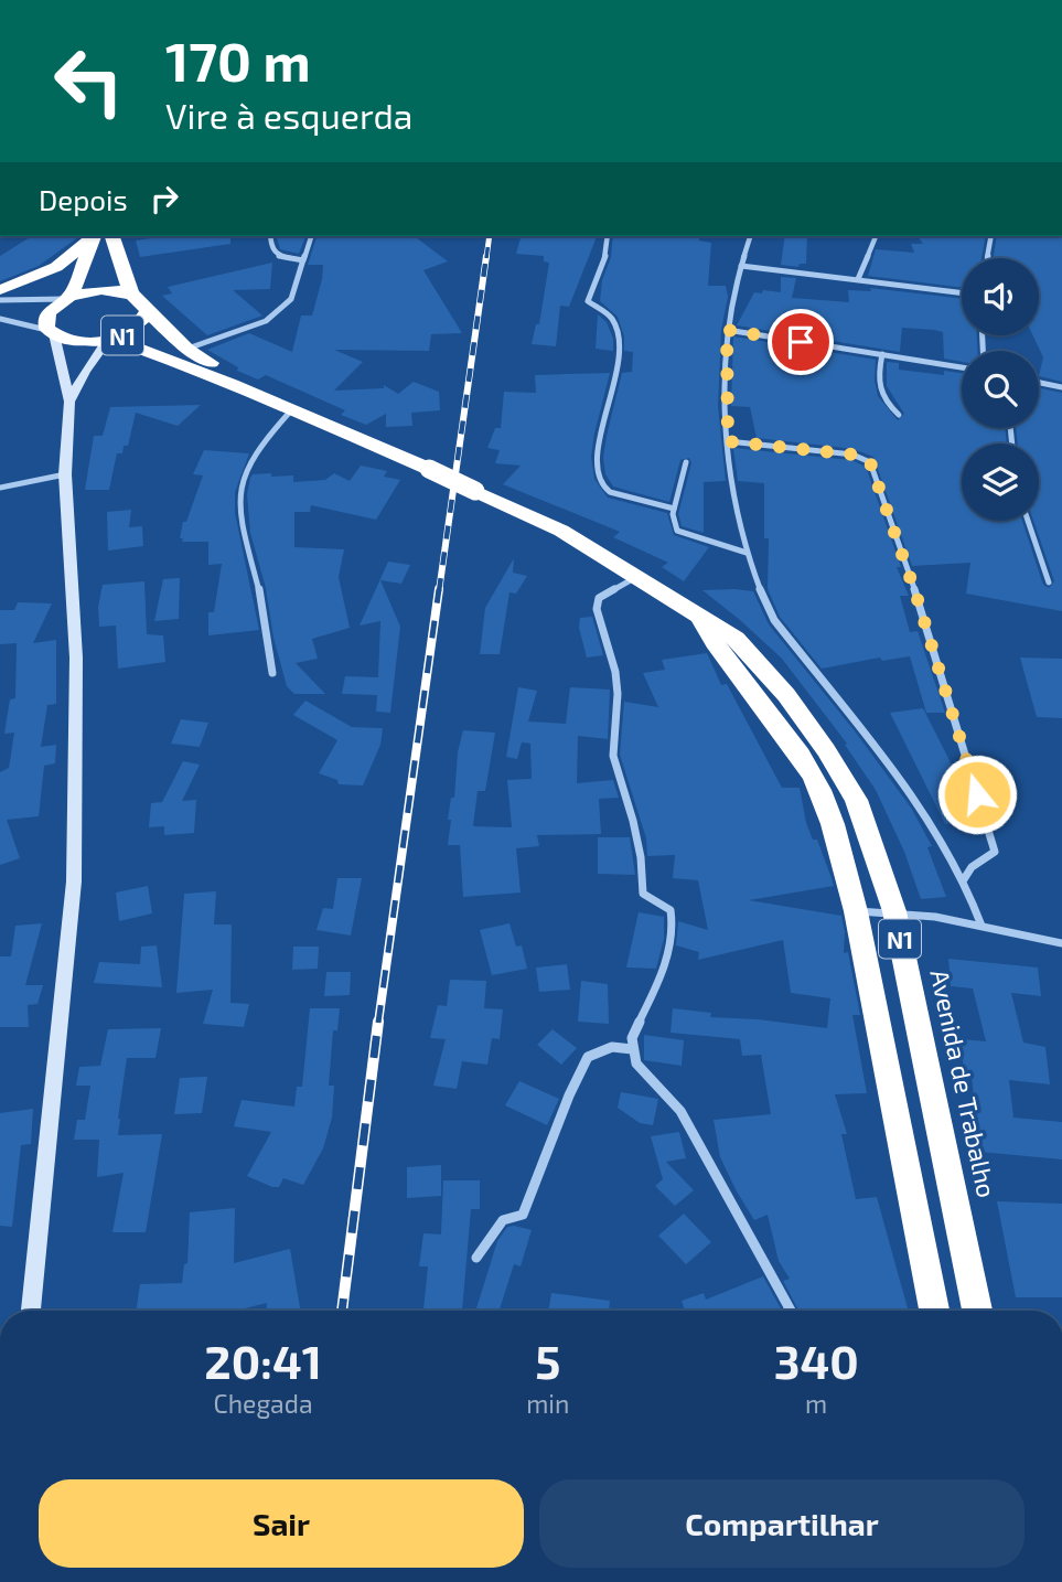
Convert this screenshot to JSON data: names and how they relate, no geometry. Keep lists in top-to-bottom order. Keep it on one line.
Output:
{"streets":{"highway":["N1","Avenida de Trabalho"]},"crossings":[["N1","Avenida de Trabalho"]],"page":{"turn":["170 m","Vire à esquerda"],"then":"Depois","eta":["20:41","Chegada","5","min","340","m"],"buttons":["Sair","Compartilhar"]}}
